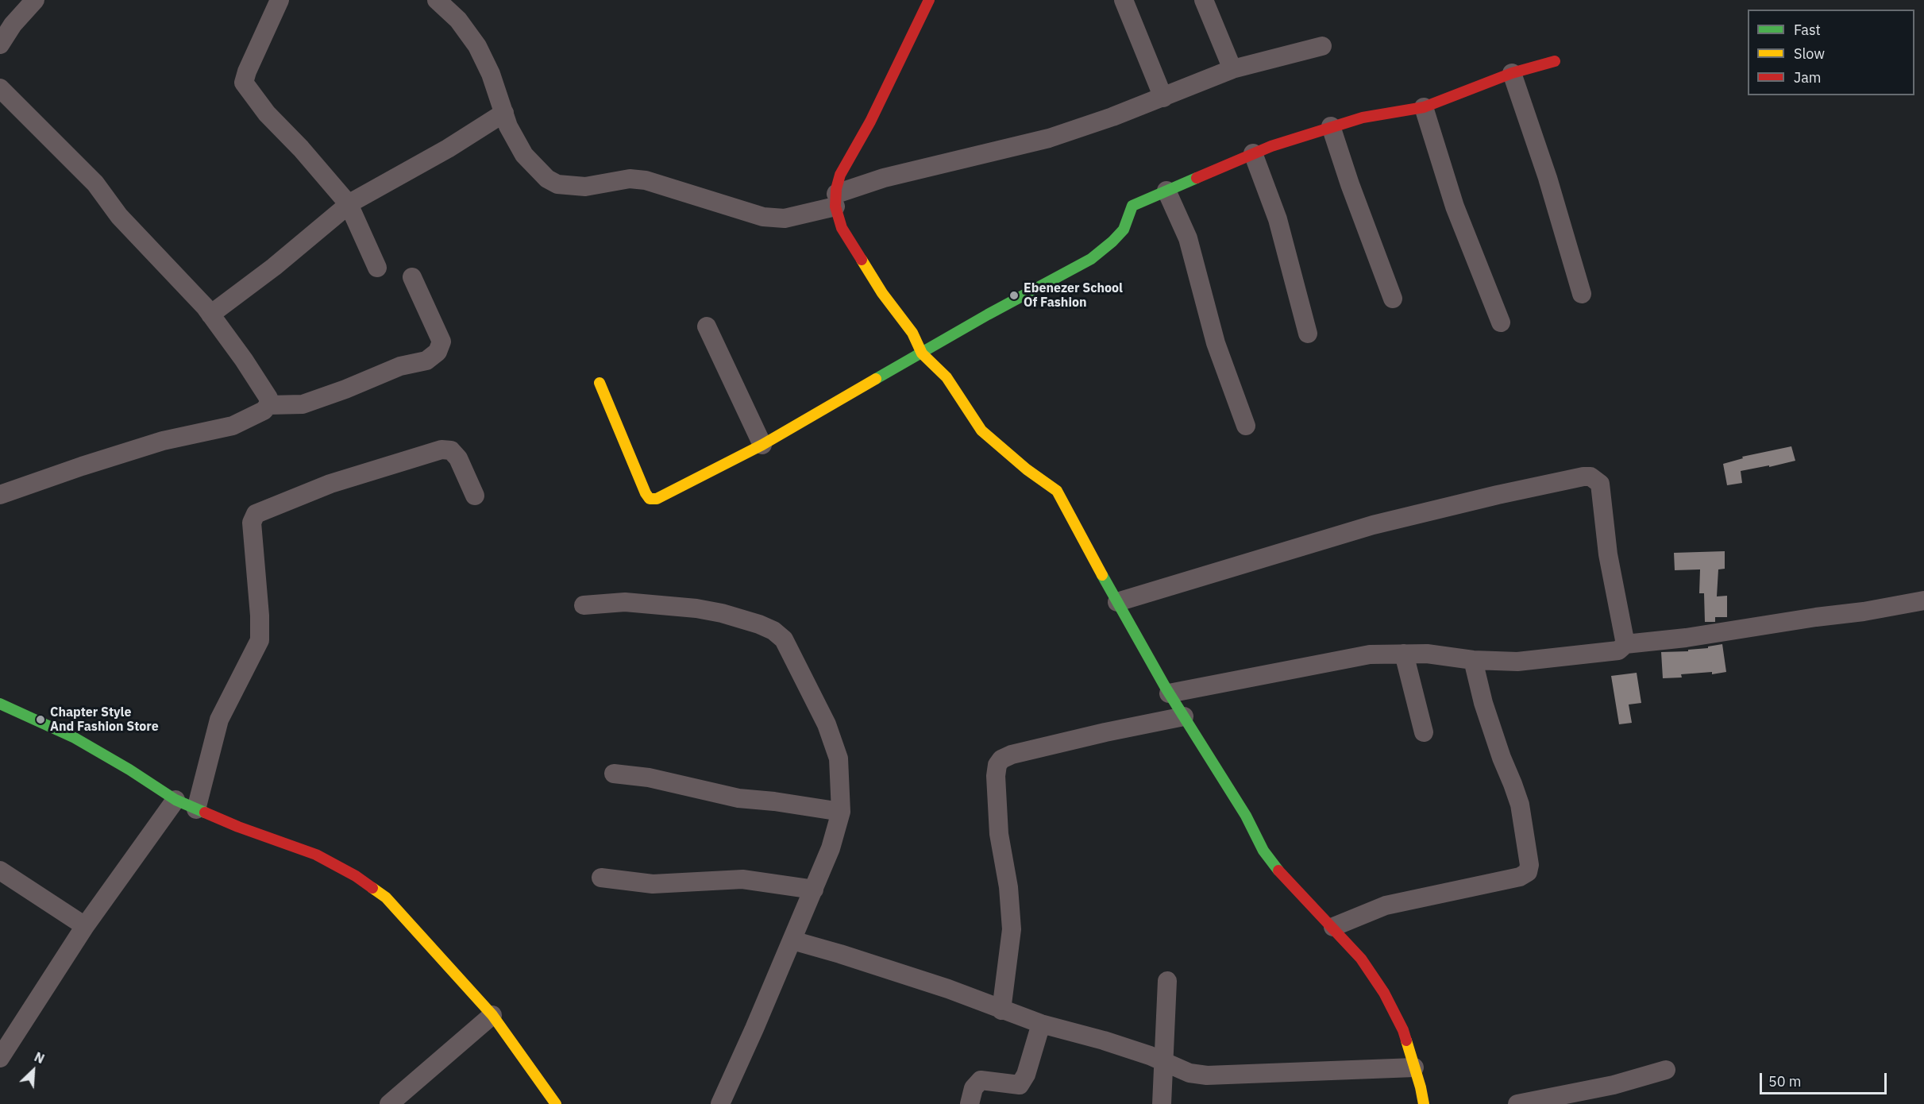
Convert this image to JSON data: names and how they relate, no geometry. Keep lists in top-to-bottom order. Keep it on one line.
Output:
{"places":["Ebenezer School Of Fashion","Chapter Style And Fashion Store"],"legend":["Fast","Slow","Jam"],"scale_bar":"50 m","north":"top right"}
